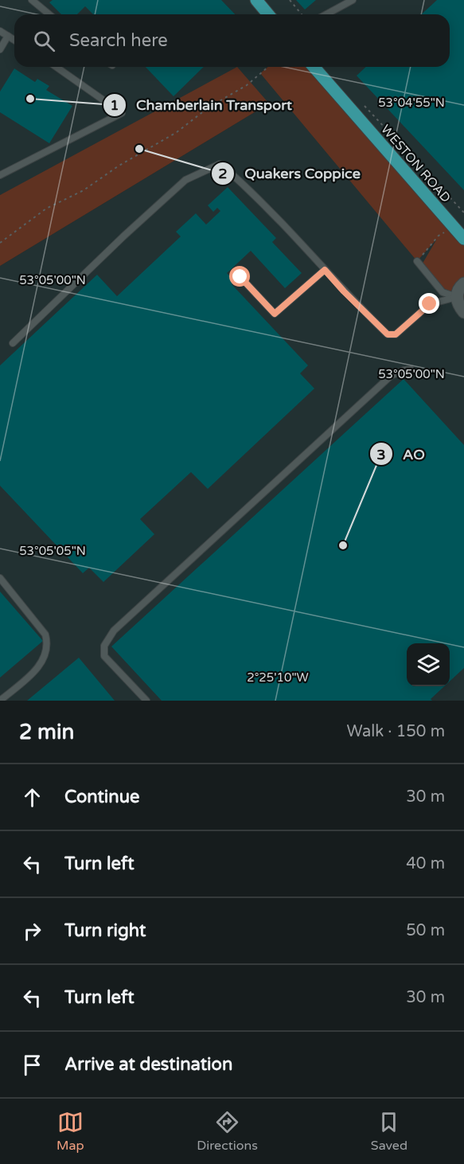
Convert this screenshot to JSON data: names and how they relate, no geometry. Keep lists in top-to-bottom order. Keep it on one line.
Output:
{"streets":{"main road":["WESTON ROAD"]},"places":["Chamberlain Transport","Quakers Coppice","AO"],"page":{"search":"Search here","heading":["2 min","Walk · 150 m"],"list":[["Continue","30 m"],["Turn left","40 m"],["Turn right","50 m"],["Turn left","30 m"],"Arrive at destination"],"nav":["Map","Directions","Saved"]},"coordinates":["53°04'55\"N","53°05'00\"N","53°05'05\"N","2°25'10\"W"]}
